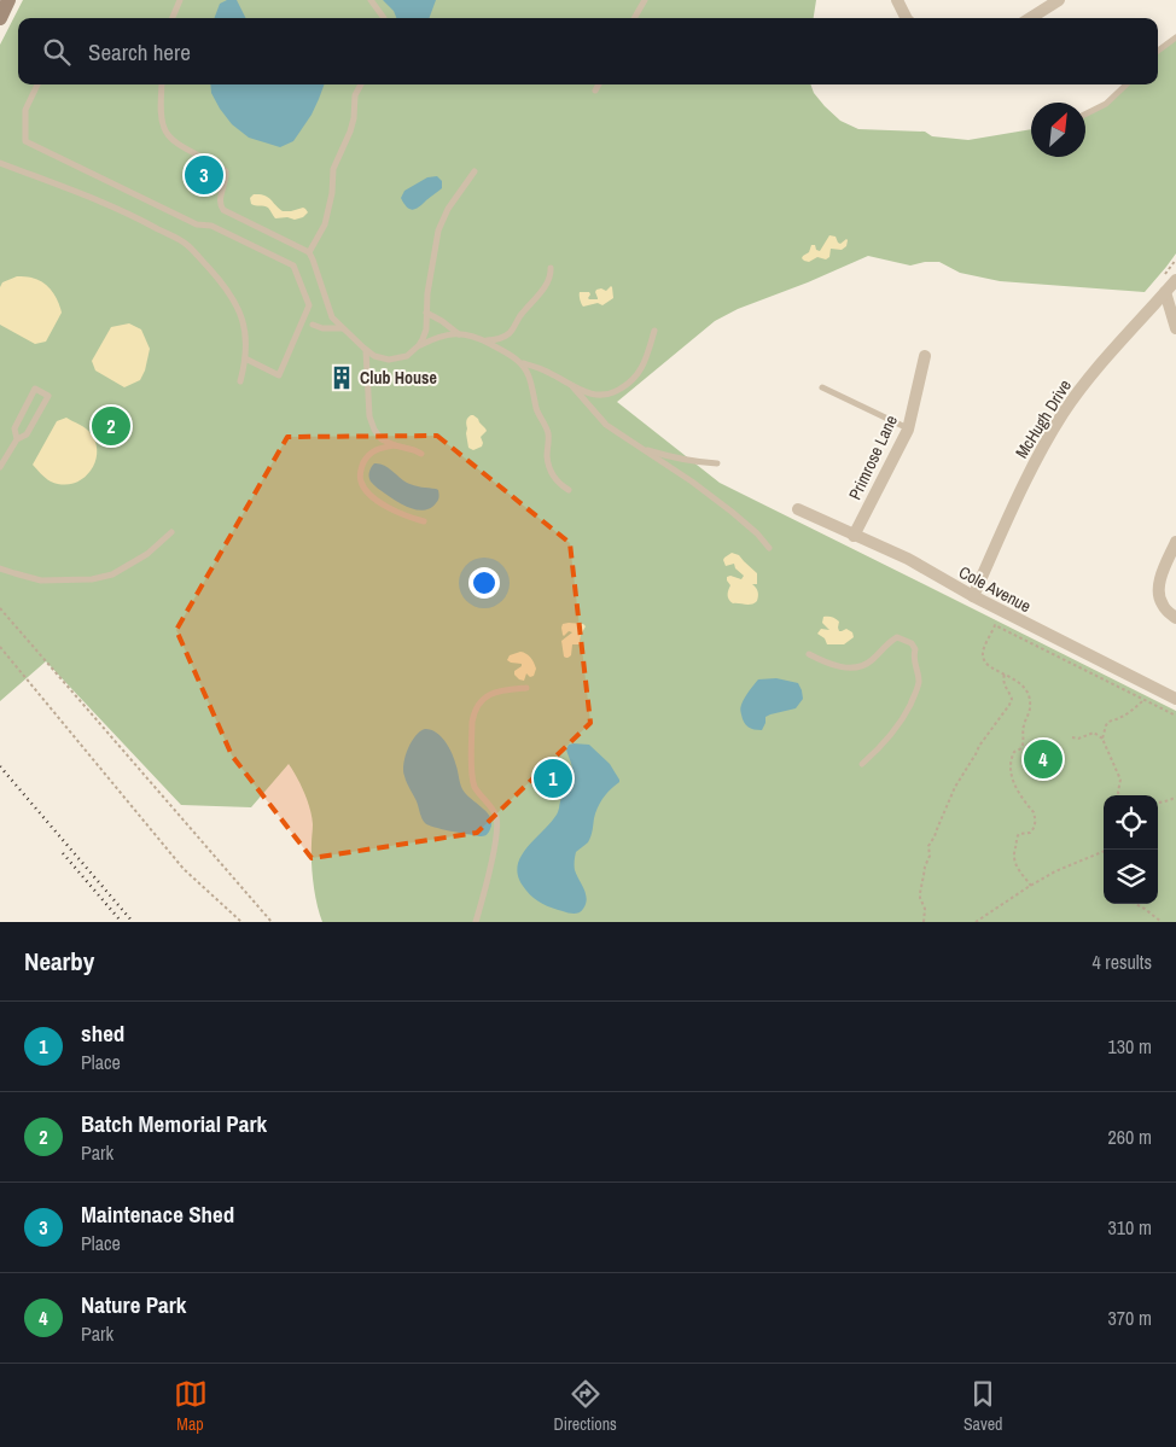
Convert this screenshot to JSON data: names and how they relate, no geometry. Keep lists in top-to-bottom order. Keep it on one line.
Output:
{"streets":{"street":["McHugh Drive","Primrose Lane","Cole Avenue"]},"crossings":[["McHugh Drive","Cole Avenue"],["Primrose Lane","Cole Avenue"]],"places":{"building":["Club House"]},"north":"top right","page":{"search":"Search here","pins":["3","2","4","1"],"heading":["Nearby","4 results"],"list":[{"mark":"1","name":"shed","note":"Place","value":"130 m"},{"mark":"2","name":"Batch Memorial Park","note":"Park","value":"260 m"},{"mark":"3","name":"Maintenace Shed","note":"Place","value":"310 m"},{"mark":"4","name":"Nature Park","note":"Park","value":"370 m"}],"nav":["Map","Directions","Saved"]}}
